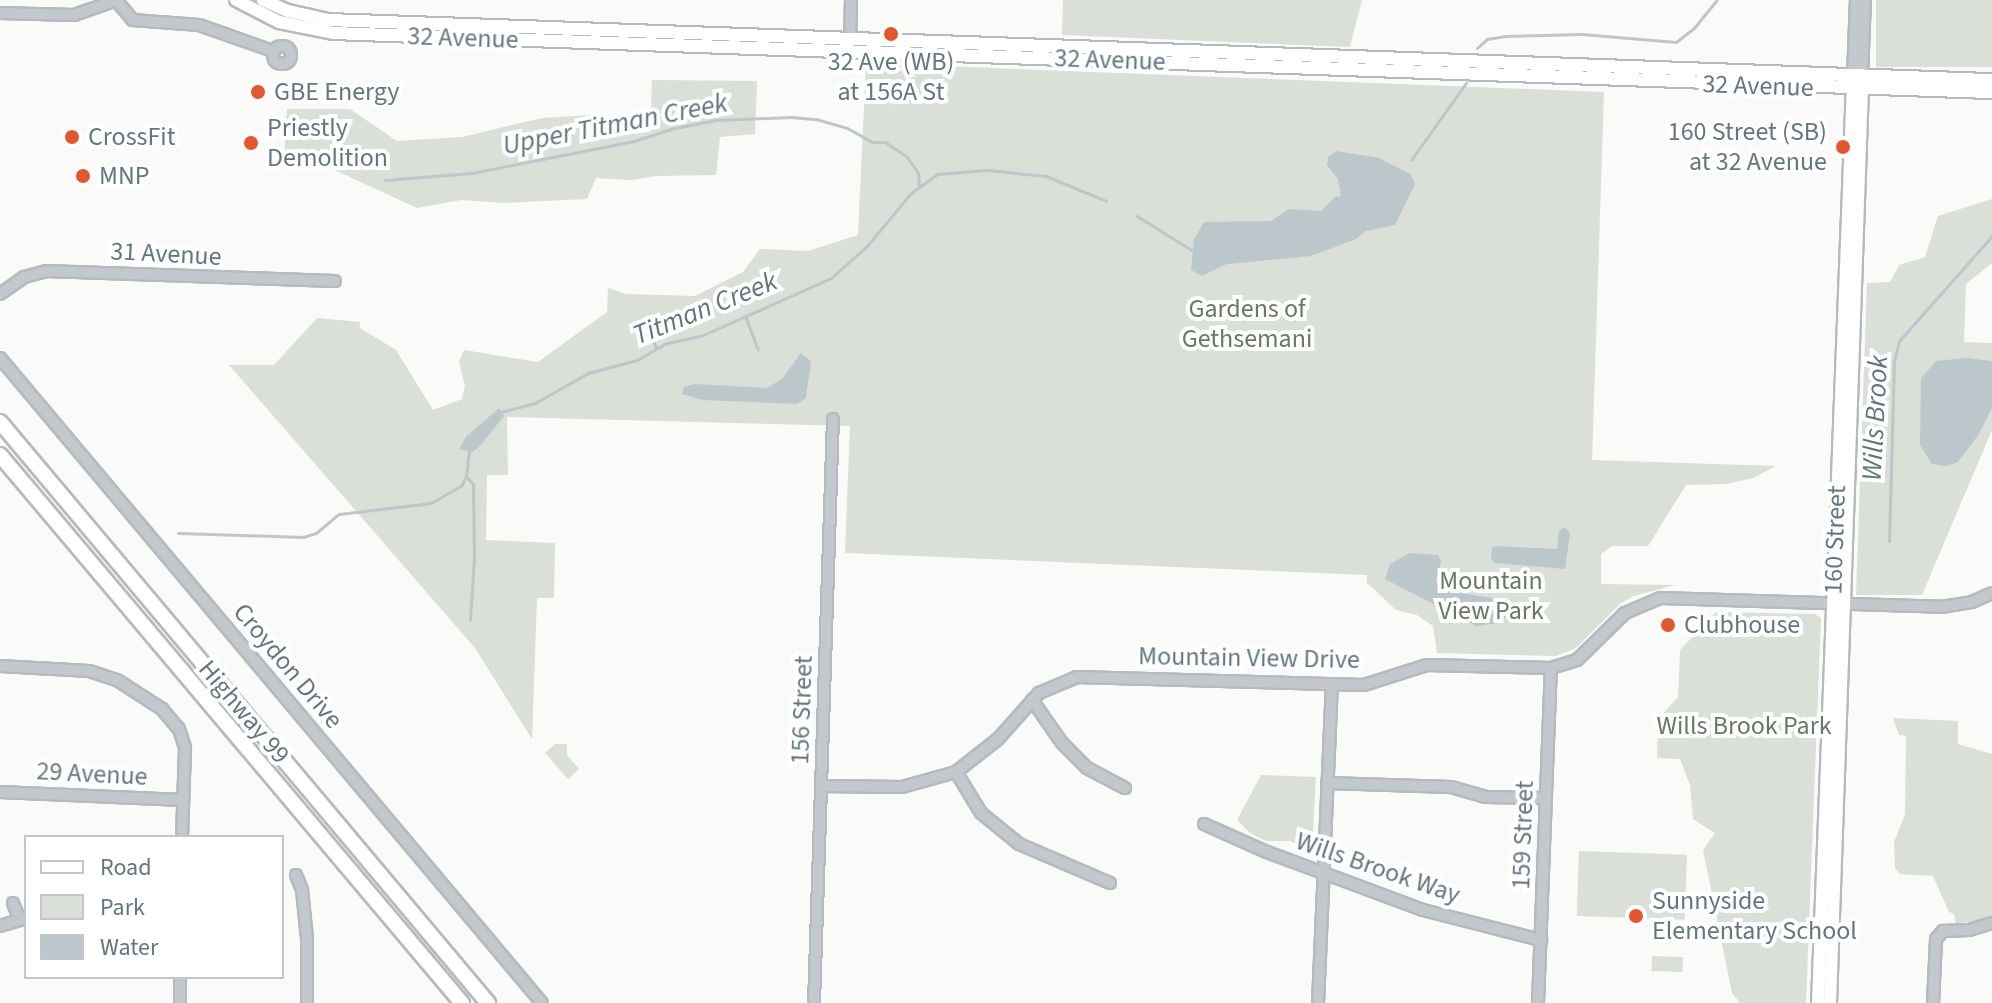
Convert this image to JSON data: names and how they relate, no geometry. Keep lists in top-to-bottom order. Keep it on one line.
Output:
{"streets":{"highway":["Highway 99"],"main road":["32 Avenue","160 Street"],"street":["31 Avenue","Mountain View Drive","Croydon Drive","156 Street","29 Avenue","159 Street","Wills Brook Way"]},"crossings":[["32 Avenue","160 Street"],["160 Street","Mountain View Drive"],["Mountain View Drive","156 Street"],["Mountain View Drive","159 Street"],["159 Street","Wills Brook Way"]],"water":["Upper Titman Creek","Titman Creek","Wills Brook"],"parks":["Gardens of Gethsemani","Mountain View Park","Wills Brook Park"],"places":["32 Ave (WB) at 156A St","GBE Energy","CrossFit","Priestly Demolition","160 Street (SB) at 32 Avenue","MNP","Clubhouse","Sunnyside Elementary School"],"legend":["Road","Park","Water"]}
